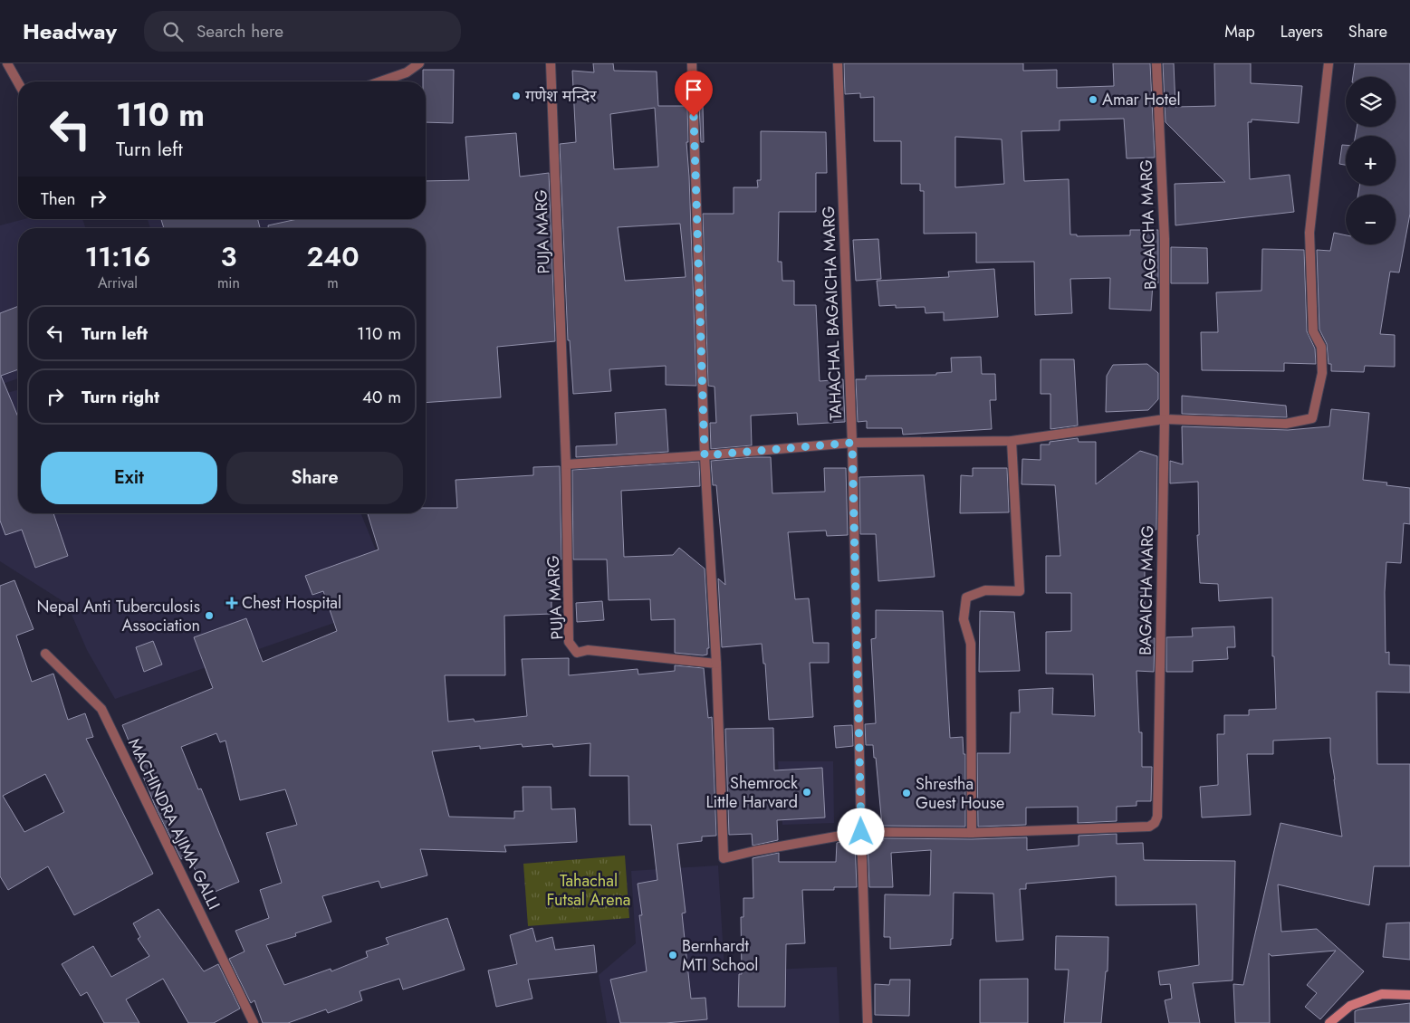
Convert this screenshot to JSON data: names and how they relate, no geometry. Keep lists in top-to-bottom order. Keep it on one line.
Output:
{"streets":{"street":["BAGAICHA MARG","PUJA MARG","TAHACHAL BAGAICHA MARG","MACHINDRA AJIMA GALLI"]},"crossings":[["BAGAICHA MARG","TAHACHAL BAGAICHA MARG"]],"parks":["Tahachal Futsal Arena"],"places":{"other":["गणेश मन्दिर","Amar Hotel","Nepal Anti Tuberculosis Association","Shemrock Little Harvard","Shrestha Guest House","Bernhardt MTI School"],"health":["Chest Hospital"]},"page":{"header":"Headway","search":"Search here","nav":["Map","Layers","Share"],"map_buttons":["+","−"],"turn":["110 m","Turn left"],"then":"Then","eta":["11:16","Arrival","3","min","240","m"],"list":[{"name":"Turn left","value":"110 m"},{"name":"Turn right","value":"40 m"}],"buttons":["Exit","Share"]}}
